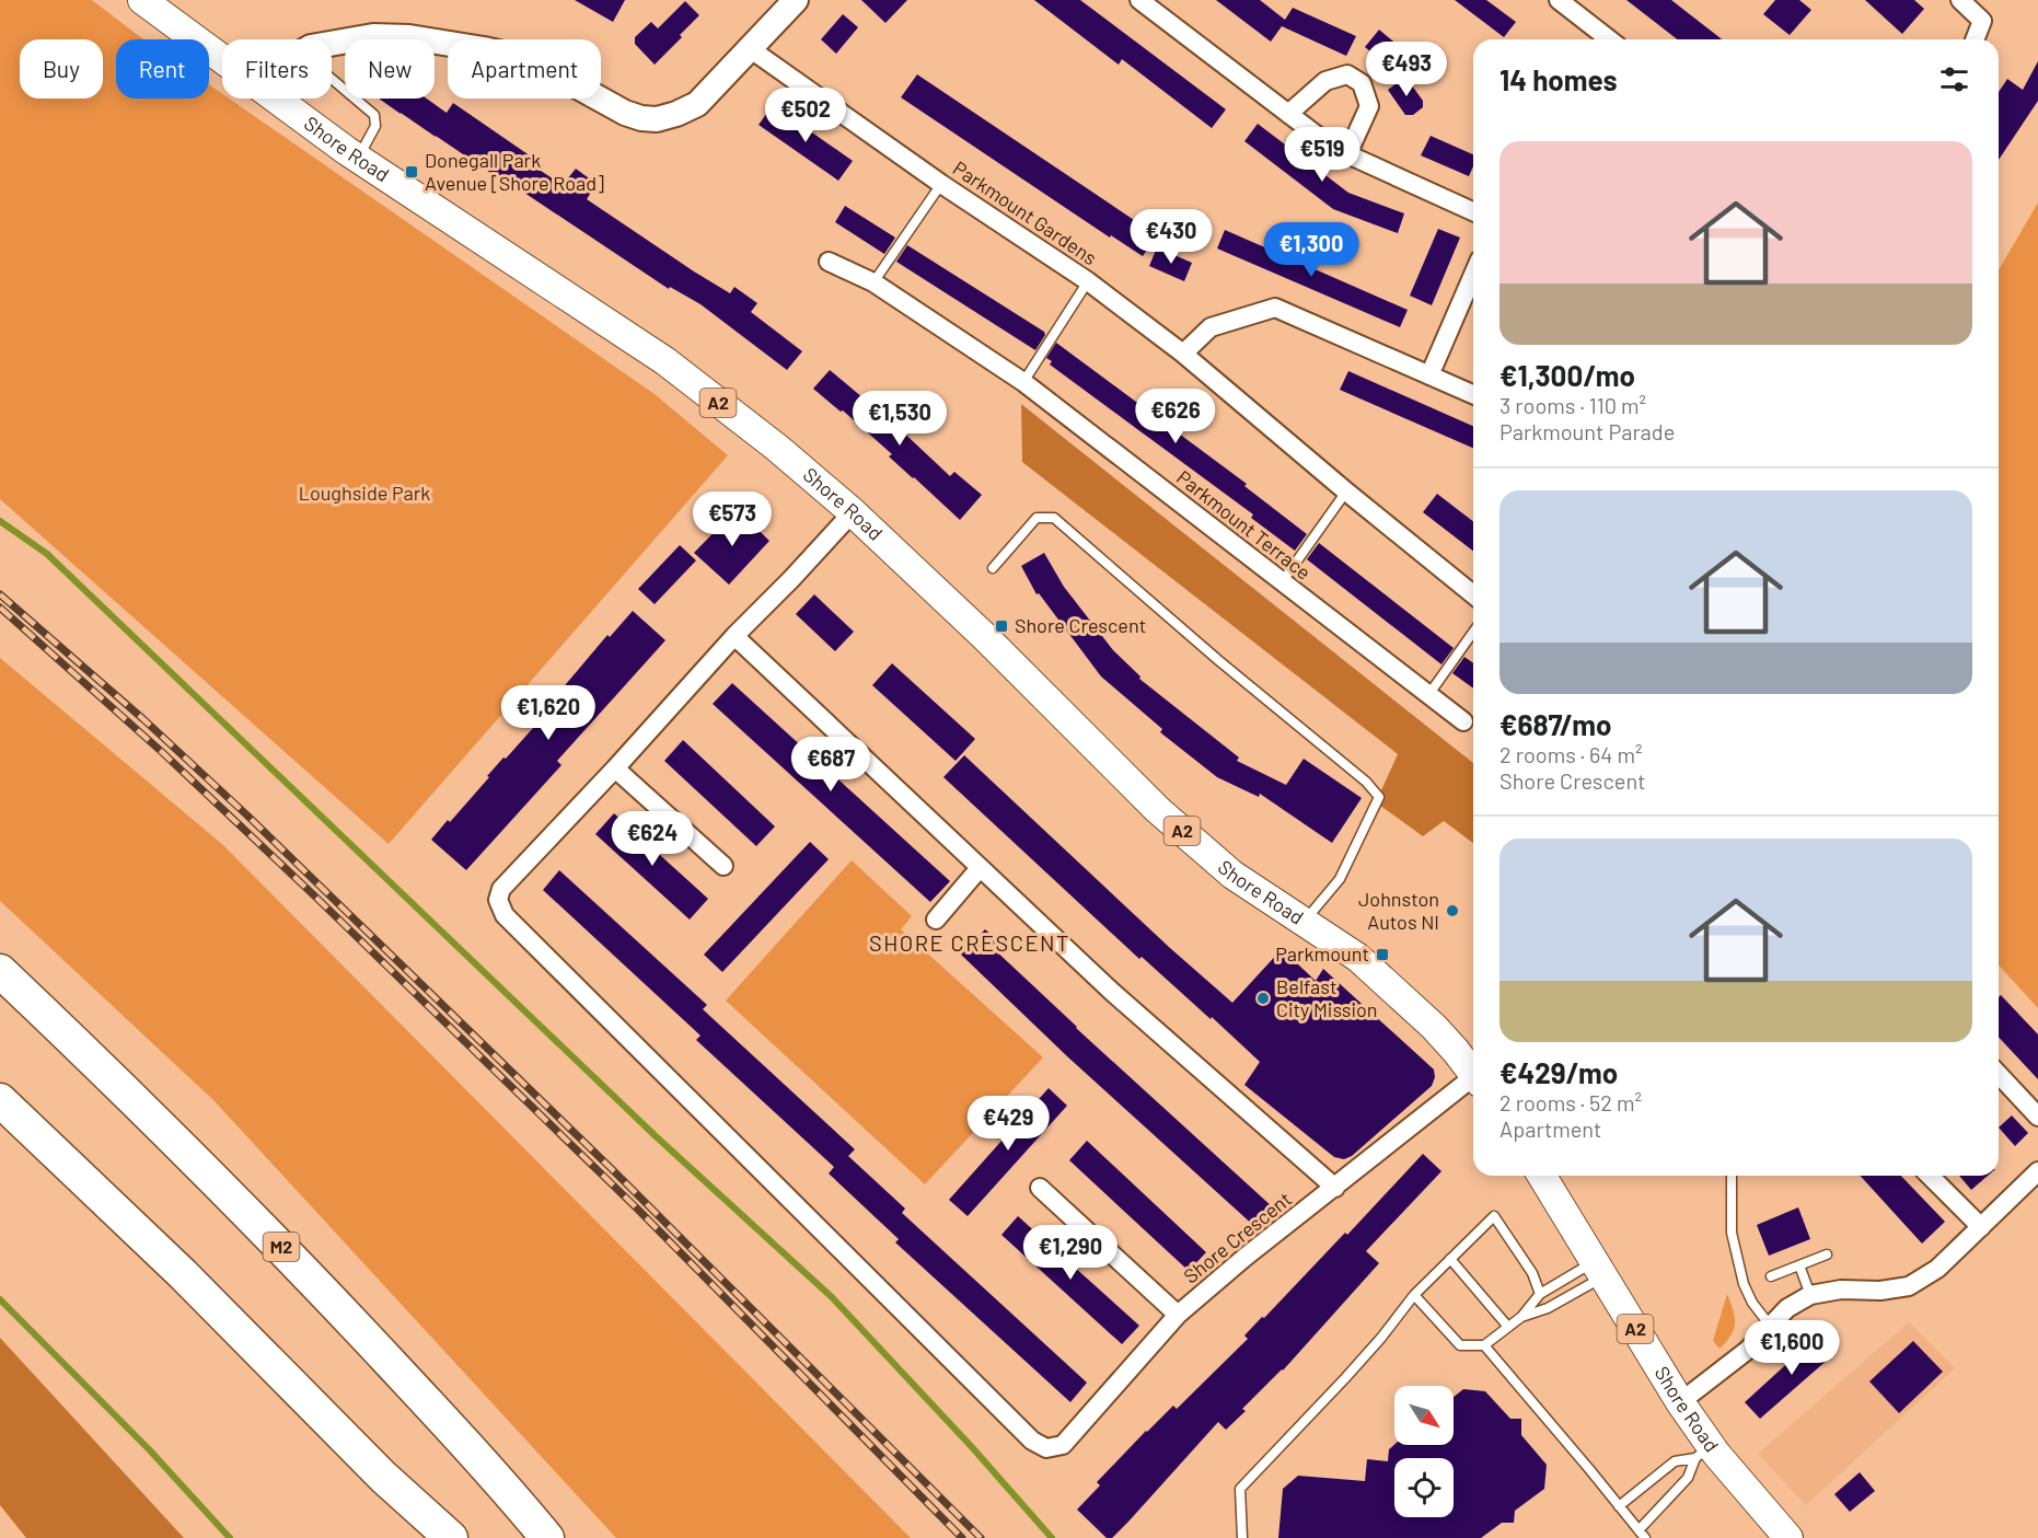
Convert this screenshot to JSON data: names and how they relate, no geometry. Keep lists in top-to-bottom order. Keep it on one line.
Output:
{"streets":{"highway":["M2"],"main road":["Shore Road","A2"],"street":["Parkmount Gardens","Parkmount Terrace","Shore Crescent"]},"districts":["SHORE CRESCENT"],"parks":["Loughside Park"],"places":{"transit":["Donegall Park Avenue [Shore Road]","Shore Crescent","Parkmount"],"other":["Johnston Autos NI","Belfast City Mission"]},"north":"bottom right","page":{"chip":["Buy","Rent","Filters","New","Apartment"],"heading":"14 homes","price":["€493","€502","€519","€430","€1,300","€626","€1,530","€573","€1,620","€687","€624","€429","€1,290","€1,600"],"list":[{"name":"€1,300/mo","note":"3 rooms · 110 m² · Parkmount Parade"},{"name":"€687/mo","note":"2 rooms · 64 m² · Shore Crescent"},{"name":"€429/mo","note":"2 rooms · 52 m² · Apartment"}]}}
